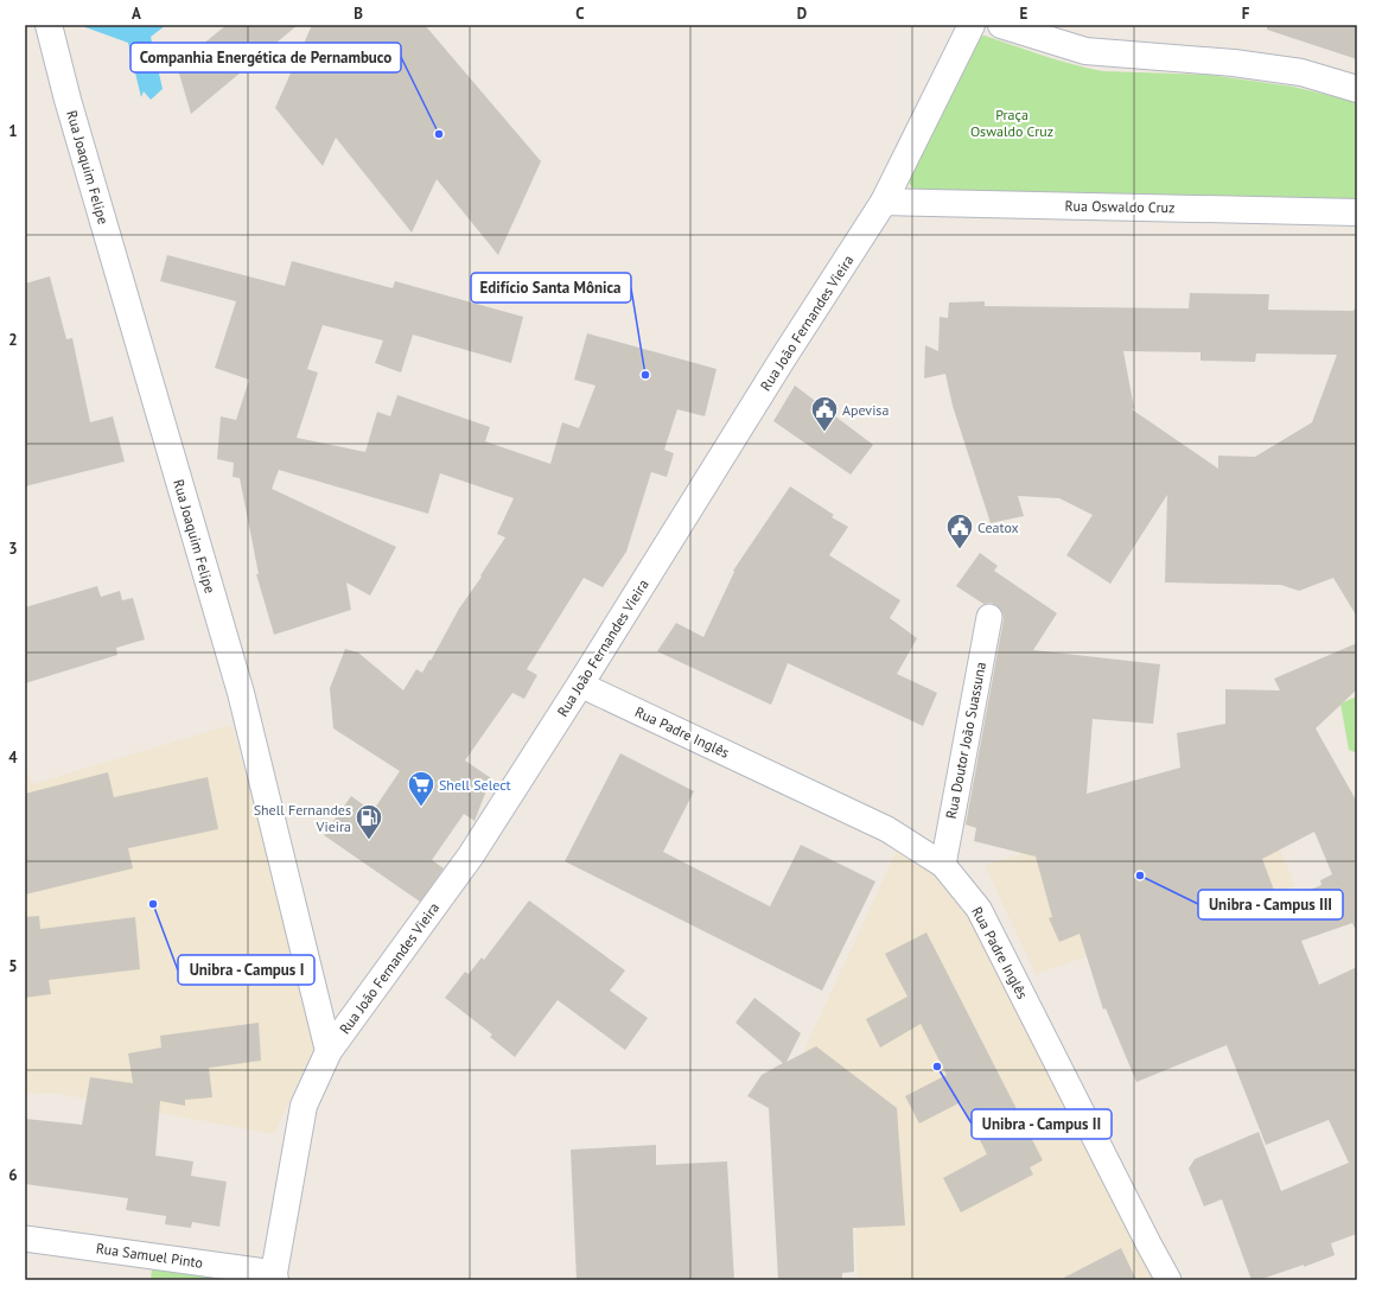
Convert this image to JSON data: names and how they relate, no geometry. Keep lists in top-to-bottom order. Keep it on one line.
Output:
{"streets":{"street":["Rua Joaquim Felipe","Rua Oswaldo Cruz","Rua João Fernandes Vieira","Rua Padre Inglês","Rua Doutor João Suassuna","Rua Samuel Pinto"]},"crossings":[["Rua Joaquim Felipe","Rua João Fernandes Vieira"],["Rua Oswaldo Cruz","Rua João Fernandes Vieira"],["Rua João Fernandes Vieira","Rua Padre Inglês"],["Rua João Fernandes Vieira","Rua Samuel Pinto"],["Rua Padre Inglês","Rua Doutor João Suassuna"]],"parks":["Praça Oswaldo Cruz"],"places":{"other":["Companhia Energética de Pernambuco","Edifício Santa Mônica","Unibra - Campus III","Unibra - Campus I","Unibra - Campus II"],"public building":["Apevisa","Ceatox"],"supermarket":["Shell Select"],"fuel station":["Shell Fernandes Vieira"]},"grid":{"columns":["A","B","C","D","E","F"],"rows":["1","2","3","4","5","6"]}}
